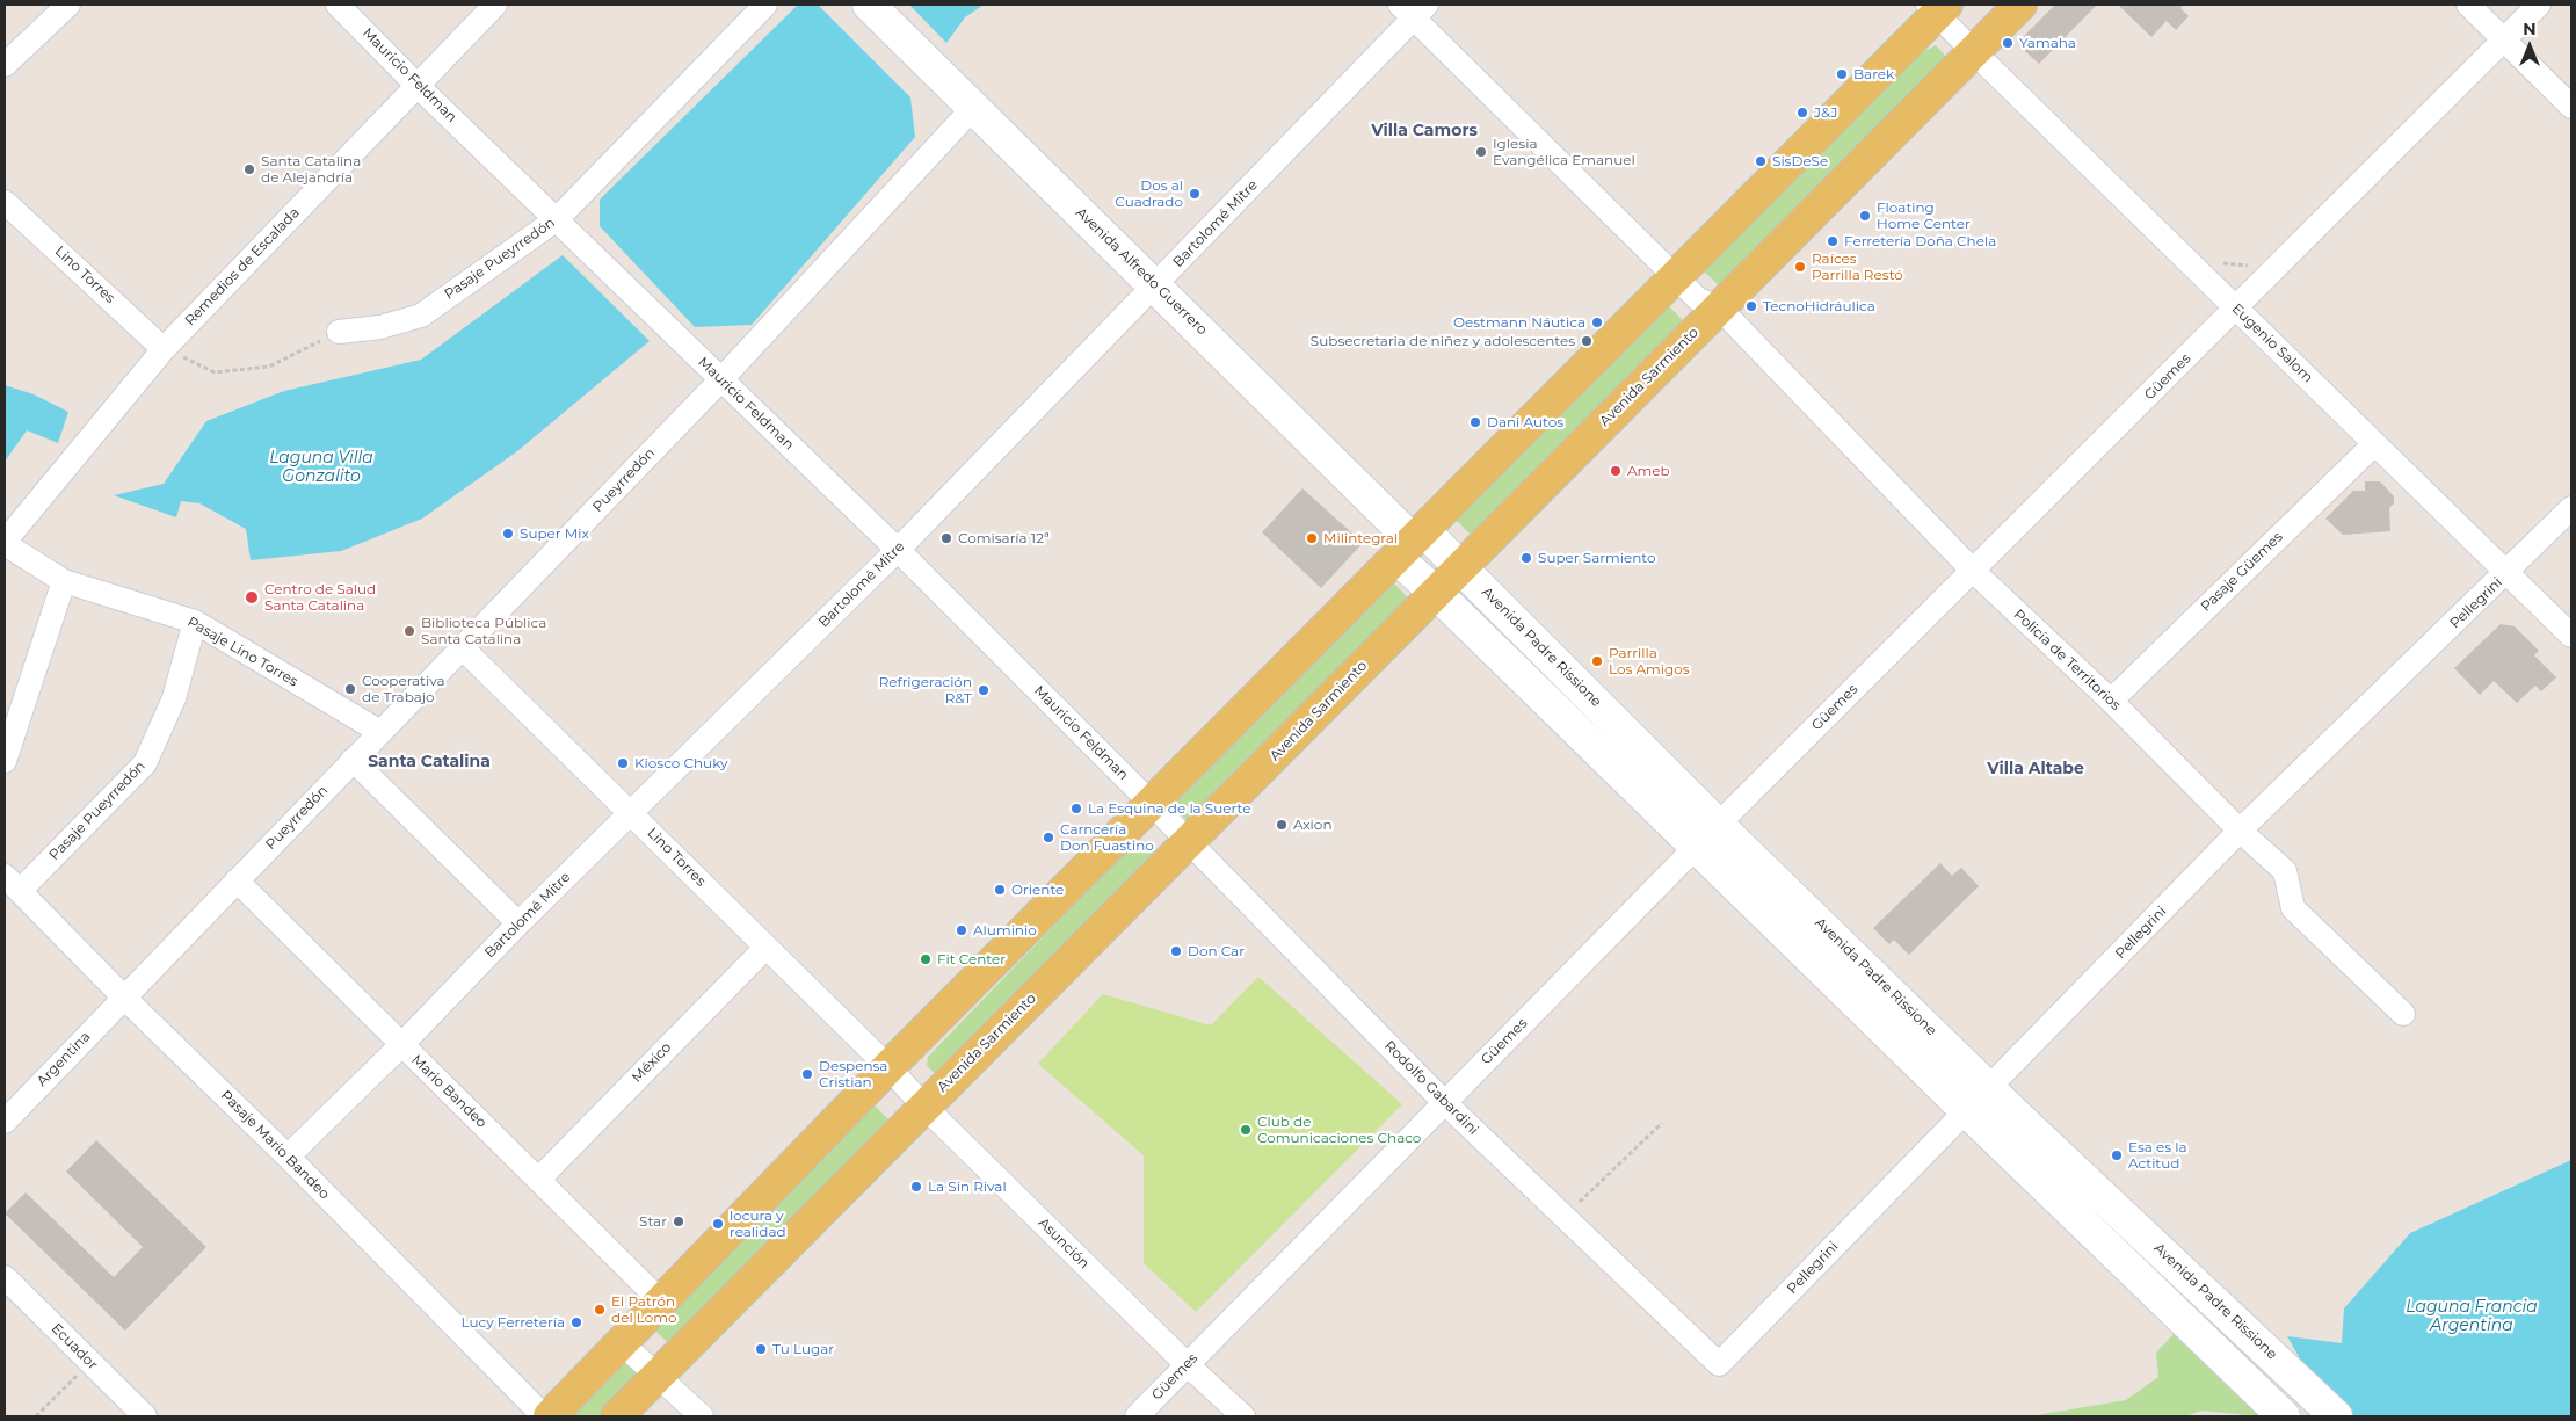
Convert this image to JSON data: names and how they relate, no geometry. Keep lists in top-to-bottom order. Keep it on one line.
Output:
{"streets":{"main road":["Avenida Alfredo Guerrero","Avenida Sarmiento","Avenida Padre Rissione"],"street":["Mauricio Feldman","Bartolomé Mitre","Pasaje Pueyrredón","Remedios de Escalada","Lino Torres","Eugenio Salom","Güemes","Pueyrredón","Pasaje Güemes","Pellegrini","Pasaje Lino Torres","Policía de Territorios","Argentina","México","Rodolfo Gabardini","Mario Bandeo","Pasaje Mario Bandeo","Asunción","Ecuador"]},"crossings":[["Mauricio Feldman","Bartolomé Mitre"],["Mauricio Feldman","Pasaje Pueyrredón"],["Mauricio Feldman","Remedios de Escalada"],["Mauricio Feldman","Pueyrredón"],["Mauricio Feldman","Rodolfo Gabardini"],["Bartolomé Mitre","Avenida Alfredo Guerrero"],["Bartolomé Mitre","Lino Torres"],["Bartolomé Mitre","Policía de Territorios"],["Bartolomé Mitre","Mario Bandeo"],["Bartolomé Mitre","Pasaje Mario Bandeo"],["Pasaje Pueyrredón","Pasaje Lino Torres"],["Pasaje Pueyrredón","Pasaje Mario Bandeo"],["Remedios de Escalada","Lino Torres"],["Remedios de Escalada","Pasaje Lino Torres"],["Avenida Alfredo Guerrero","Pueyrredón"],["Avenida Alfredo Guerrero","Avenida Padre Rissione"],["Lino Torres","Pueyrredón"],["Lino Torres","México"],["Lino Torres","Asunción"],["Eugenio Salom","Avenida Sarmiento"],["Eugenio Salom","Güemes"],["Eugenio Salom","Pasaje Güemes"],["Eugenio Salom","Pellegrini"],["Avenida Sarmiento","Avenida Padre Rissione"],["Avenida Sarmiento","Policía de Territorios"],["Avenida Sarmiento","Rodolfo Gabardini"],["Avenida Sarmiento","Asunción"],["Güemes","Avenida Padre Rissione"],["Güemes","Policía de Territorios"],["Güemes","Rodolfo Gabardini"],["Güemes","Asunción"],["Pueyrredón","Pasaje Lino Torres"],["Pueyrredón","Argentina"],["Pueyrredón","Mario Bandeo"],["Pueyrredón","Pasaje Mario Bandeo"],["Pasaje Güemes","Policía de Territorios"],["Pellegrini","Avenida Padre Rissione"],["Pellegrini","Policía de Territorios"],["Pellegrini","Rodolfo Gabardini"],["Argentina","Pasaje Mario Bandeo"],["México","Mario Bandeo"]],"districts":["Villa Camors","Santa Catalina","Villa Altabe"],"water":["Laguna Villa Gonzalito","Laguna Francia Argentina"],"places":["Yamaha","Barek","J&J","Iglesia Evangélica Emanuel","SisDeSe","Santa Catalina de Alejandría","Dos al Cuadrado","Floating Home Center","Ferretería Doña Chela","Raíces Parrilla Restó","TecnoHidráulica","Oestmann Náutica","Subsecretaria de niñez y adolescentes","Dani Autos","Ameb","Super Mix","Comisaría 12ª","Milintegral","Super Sarmiento","Centro de Salud Santa Catalina","Biblioteca Pública Santa Catalina","Parrilla Los Amigos","Cooperativa de Trabajo","Refrigeración R&T","Kiosco Chuky","La Esquina de la Suerte","Axion","Carncería Don Fuastino","Oriente","Aluminio","Don Car","Fit Center","Despensa Cristian","Club de Comunicaciones Chaco","Esa es la Actitud","La Sin Rival","Star","locura y realidad","El Patrón del Lomo","Lucy Ferretería","Tu Lugar"],"north":"top"}
